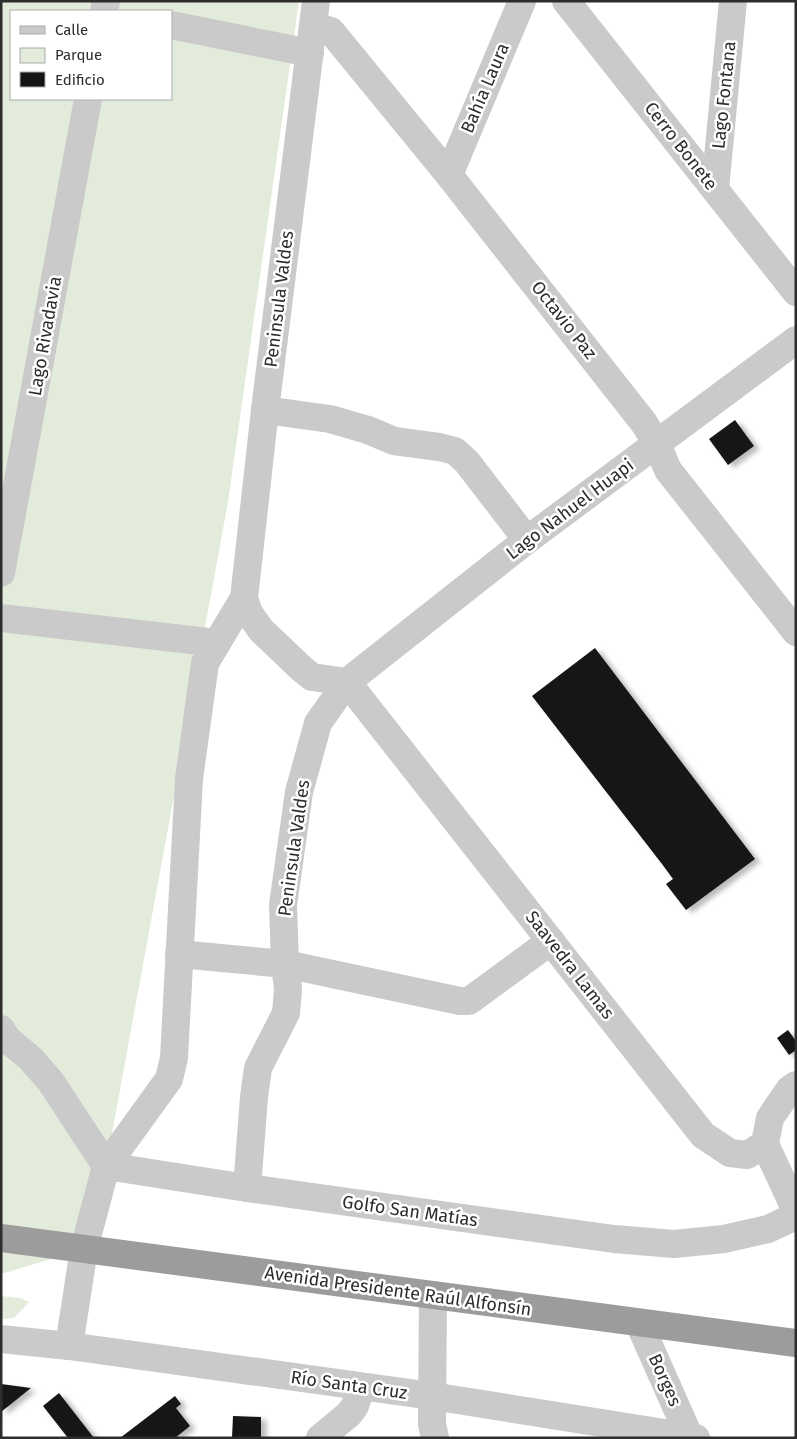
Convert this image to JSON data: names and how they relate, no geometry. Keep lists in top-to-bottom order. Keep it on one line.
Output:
{"streets":{"highway":["Avenida Presidente Raúl Alfonsín"],"street":["Bahía Laura","Lago Fontana","Cerro Bonete","Peninsula Valdes","Octavio Paz","Lago Rivadavia","Lago Nahuel Huapi","Saavedra Lamas","Golfo San Matías","Borges","Río Santa Cruz"]},"crossings":[["Bahía Laura","Octavio Paz"],["Lago Fontana","Cerro Bonete"],["Peninsula Valdes","Octavio Paz"],["Peninsula Valdes","Lago Nahuel Huapi"],["Peninsula Valdes","Saavedra Lamas"],["Peninsula Valdes","Golfo San Matías"],["Octavio Paz","Lago Nahuel Huapi"],["Lago Nahuel Huapi","Saavedra Lamas"],["Avenida Presidente Raúl Alfonsín","Borges"],["Borges","Río Santa Cruz"]],"legend":["Calle","Parque","Edificio"]}
